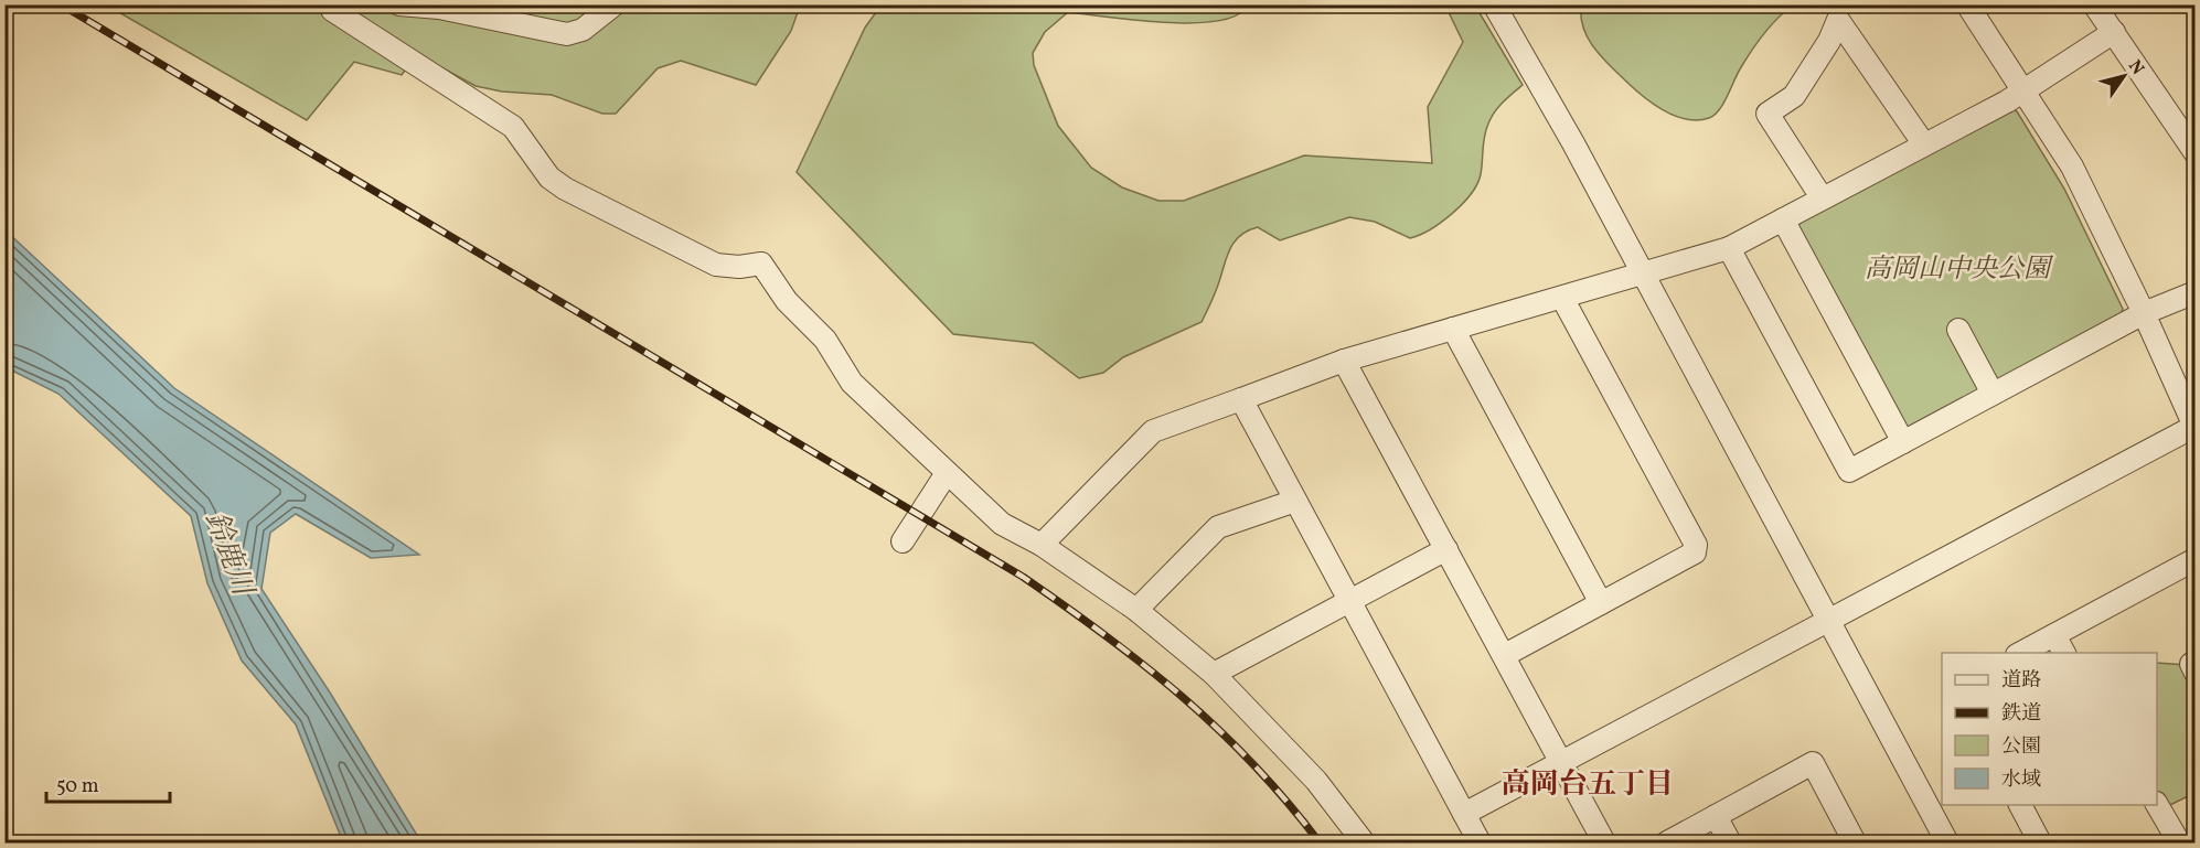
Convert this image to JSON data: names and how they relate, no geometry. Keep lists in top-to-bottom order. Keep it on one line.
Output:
{"districts":["高岡台五丁目"],"water":["鈴鹿川"],"parks":["高岡山中央公園"],"legend":["道路","鉄道","公園","水域"],"scale_bar":"50 m","north":"top right"}
